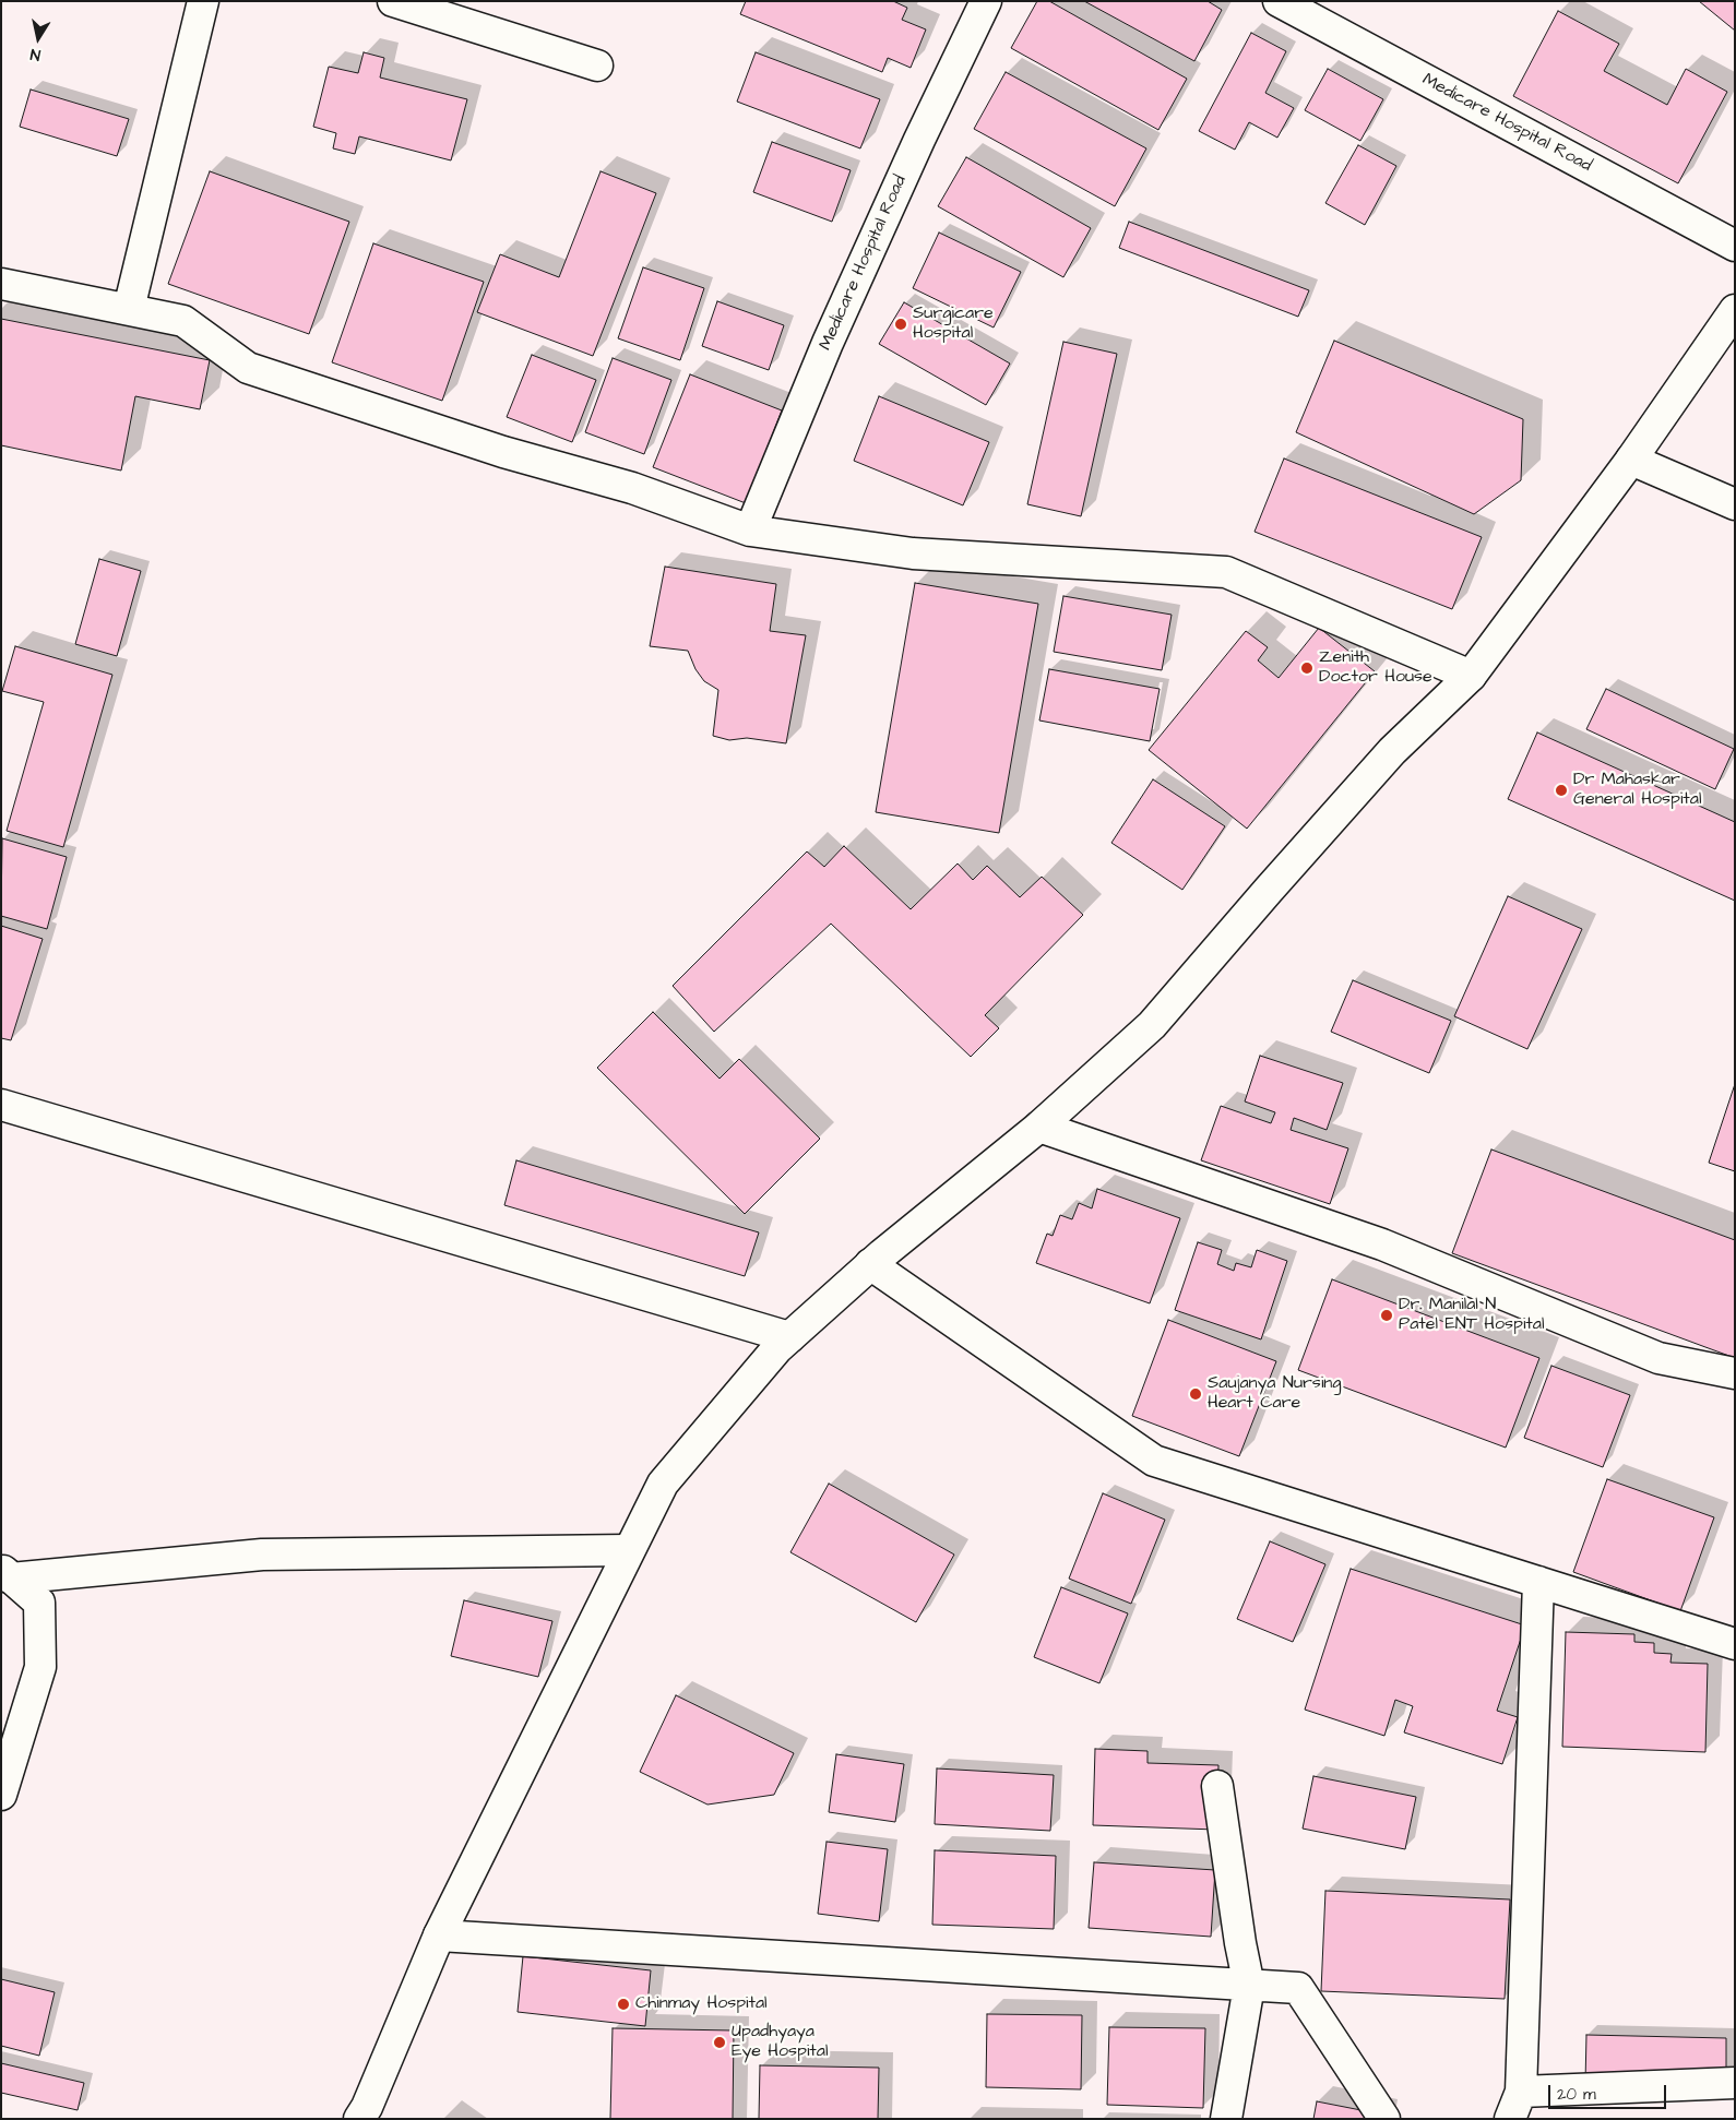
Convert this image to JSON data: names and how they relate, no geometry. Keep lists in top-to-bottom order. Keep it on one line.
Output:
{"streets":{"street":["Medicare Hospital Road"]},"places":["Surgicare Hospital","Zenith Doctor House","Dr Mahaskar General Hospital","Dr. Manilal N Patel ENT Hospital","Saujanya Nursing Heart Care","Chinmay Hospital","Upadhyaya Eye Hospital"],"scale_bar":"20 m","north":"bottom"}
